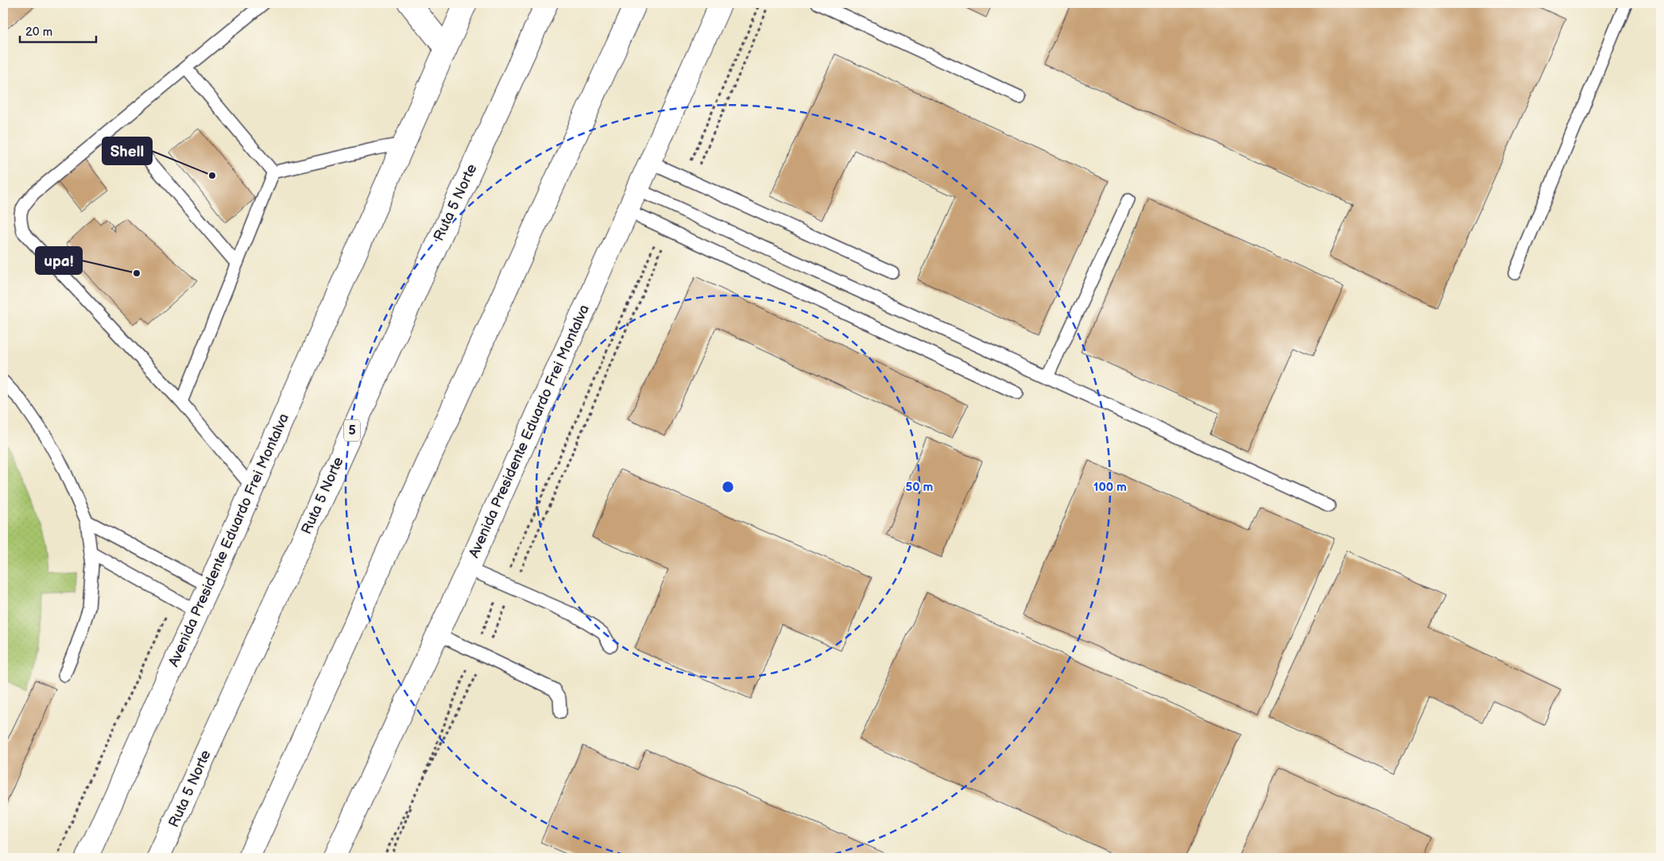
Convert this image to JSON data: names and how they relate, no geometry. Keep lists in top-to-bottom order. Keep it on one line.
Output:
{"streets":{"main road":["Ruta 5 Norte","5","Avenida Presidente Eduardo Frei Montalva"]},"places":["Shell","upa!"],"scale_bar":"20 m","rings":["50 m","100 m"]}
